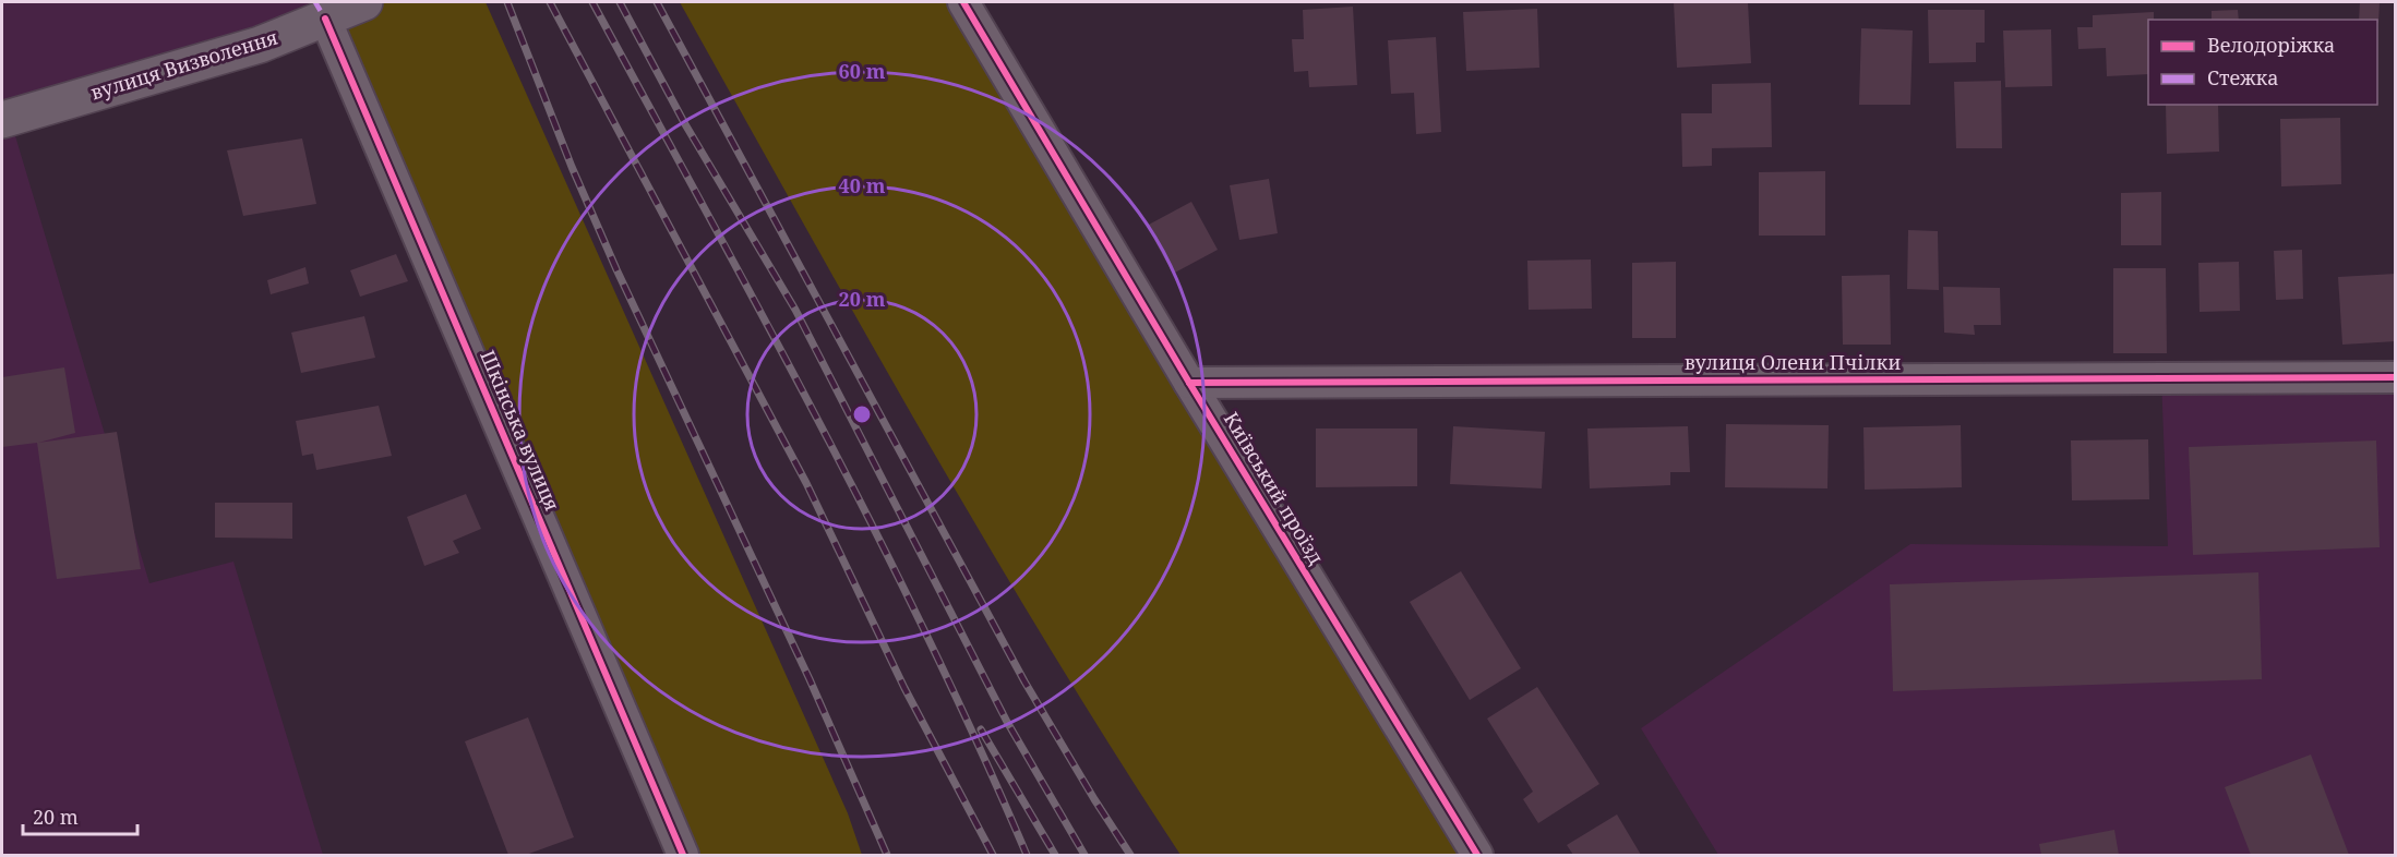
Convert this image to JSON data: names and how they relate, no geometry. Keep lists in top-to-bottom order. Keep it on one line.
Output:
{"streets":{"street":["вулиця Визволення","вулиця Олени Пчілки","Шкінська вулиця","Київський проїзд"]},"crossings":[["вулиця Визволення","Шкінська вулиця"],["вулиця Олени Пчілки","Київський проїзд"]],"legend":["Велодоріжка","Стежка"],"scale_bar":"20 m","rings":["60 m","40 m","20 m"]}
